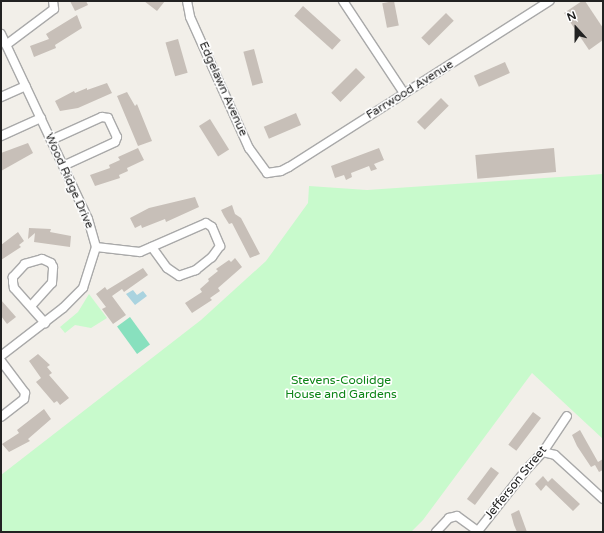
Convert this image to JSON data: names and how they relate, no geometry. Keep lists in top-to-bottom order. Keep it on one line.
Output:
{"streets":{"street":["Edgelawn Avenue","Farrwood Avenue","Wood Ridge Drive","Jefferson Street"]},"crossings":[["Edgelawn Avenue","Farrwood Avenue"]],"parks":["Stevens-Coolidge House and Gardens"],"north":"top"}
